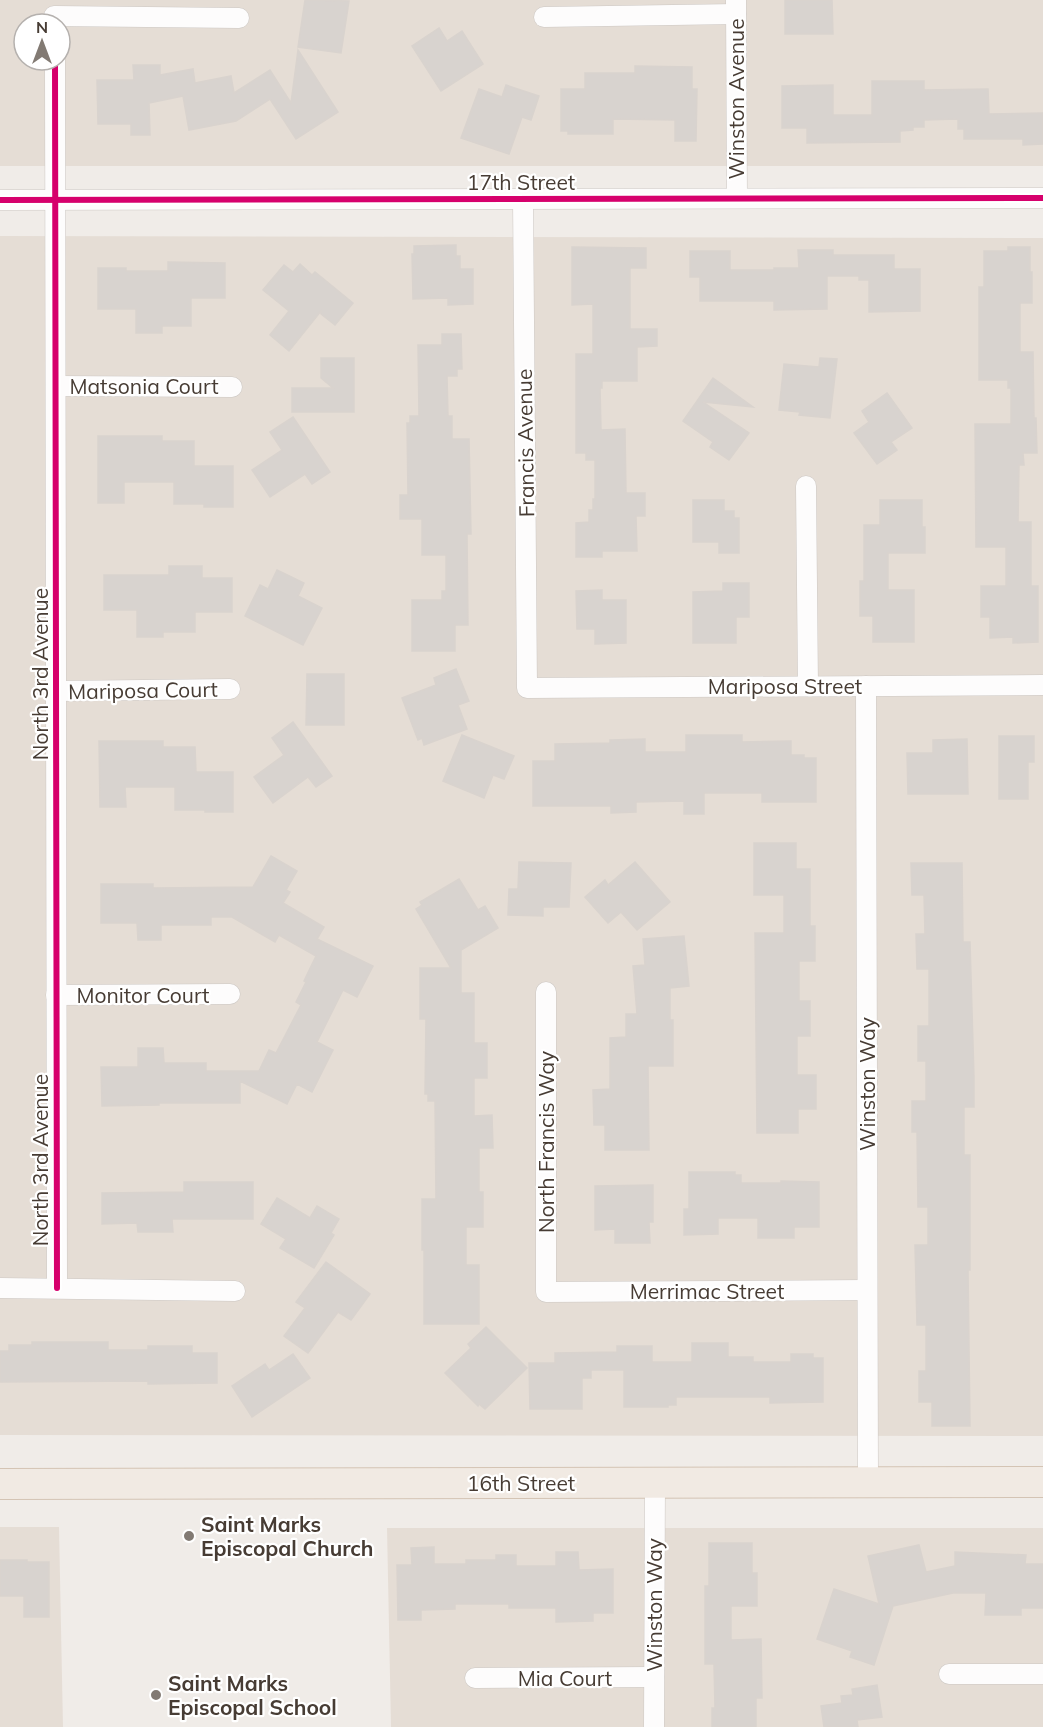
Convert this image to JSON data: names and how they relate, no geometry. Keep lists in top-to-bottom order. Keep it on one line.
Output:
{"streets":{"main road":["16th Street"],"street":["Winston Avenue","17th Street","Matsonia Court","Francis Avenue","North 3rd Avenue","Mariposa Street","Mariposa Court","Monitor Court","Winston Way","North Francis Way","Merrimac Street","Mia Court"]},"crossings":[["Winston Avenue","17th Street"],["17th Street","Francis Avenue"],["17th Street","North 3rd Avenue"],["Matsonia Court","North 3rd Avenue"],["Francis Avenue","Mariposa Street"],["North 3rd Avenue","Mariposa Court"],["North 3rd Avenue","Monitor Court"],["Mariposa Street","Winston Way"],["Winston Way","Merrimac Street"],["Winston Way","16th Street"],["Winston Way","Mia Court"],["North Francis Way","Merrimac Street"]],"places":["Saint Marks Episcopal Church","Saint Marks Episcopal School"],"north":"top"}
